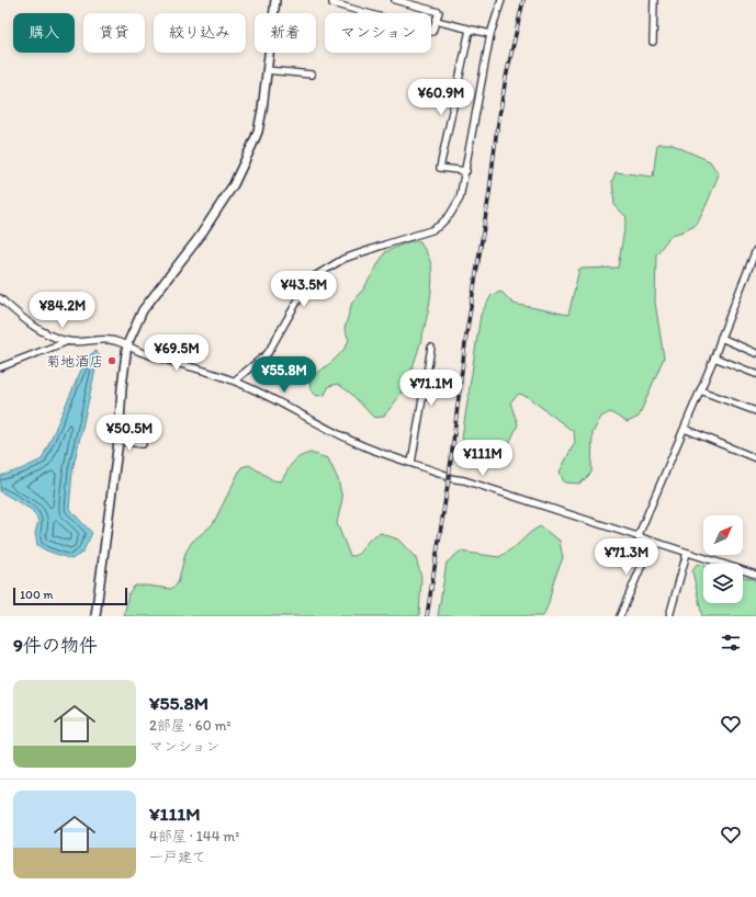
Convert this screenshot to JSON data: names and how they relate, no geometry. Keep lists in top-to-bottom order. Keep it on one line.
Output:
{"places":["菊地酒店"],"scale_bar":"100 m","north":"top right","page":{"chip":["購入","賃貸","絞り込み","新着","マンション"],"price":["¥60.9M","¥43.5M","¥84.2M","¥69.5M","¥55.8M","¥71.1M","¥50.5M","¥111M","¥71.3M"],"scale":"100 m","heading":"9件の物件","list":[{"name":"¥55.8M","note":"2部屋 · 60 m² · マンション"},{"name":"¥111M","note":"4部屋 · 144 m² · 一戸建て"}]}}
